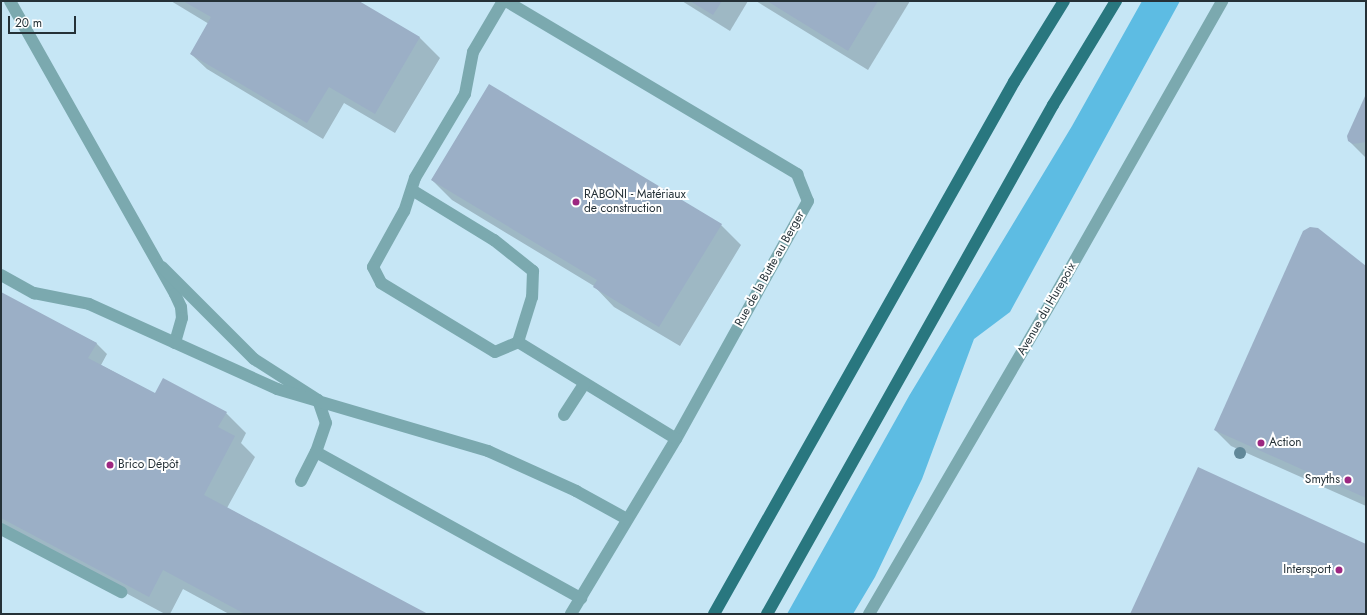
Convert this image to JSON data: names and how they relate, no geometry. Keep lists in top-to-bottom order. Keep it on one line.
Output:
{"streets":{"street":["Rue de la Butte au Berger","Avenue du Hurepoix"]},"places":["RABONI - Matériaux de construction","Action","Brico Dépôt","Smyths","Intersport"],"scale_bar":"20 m"}
